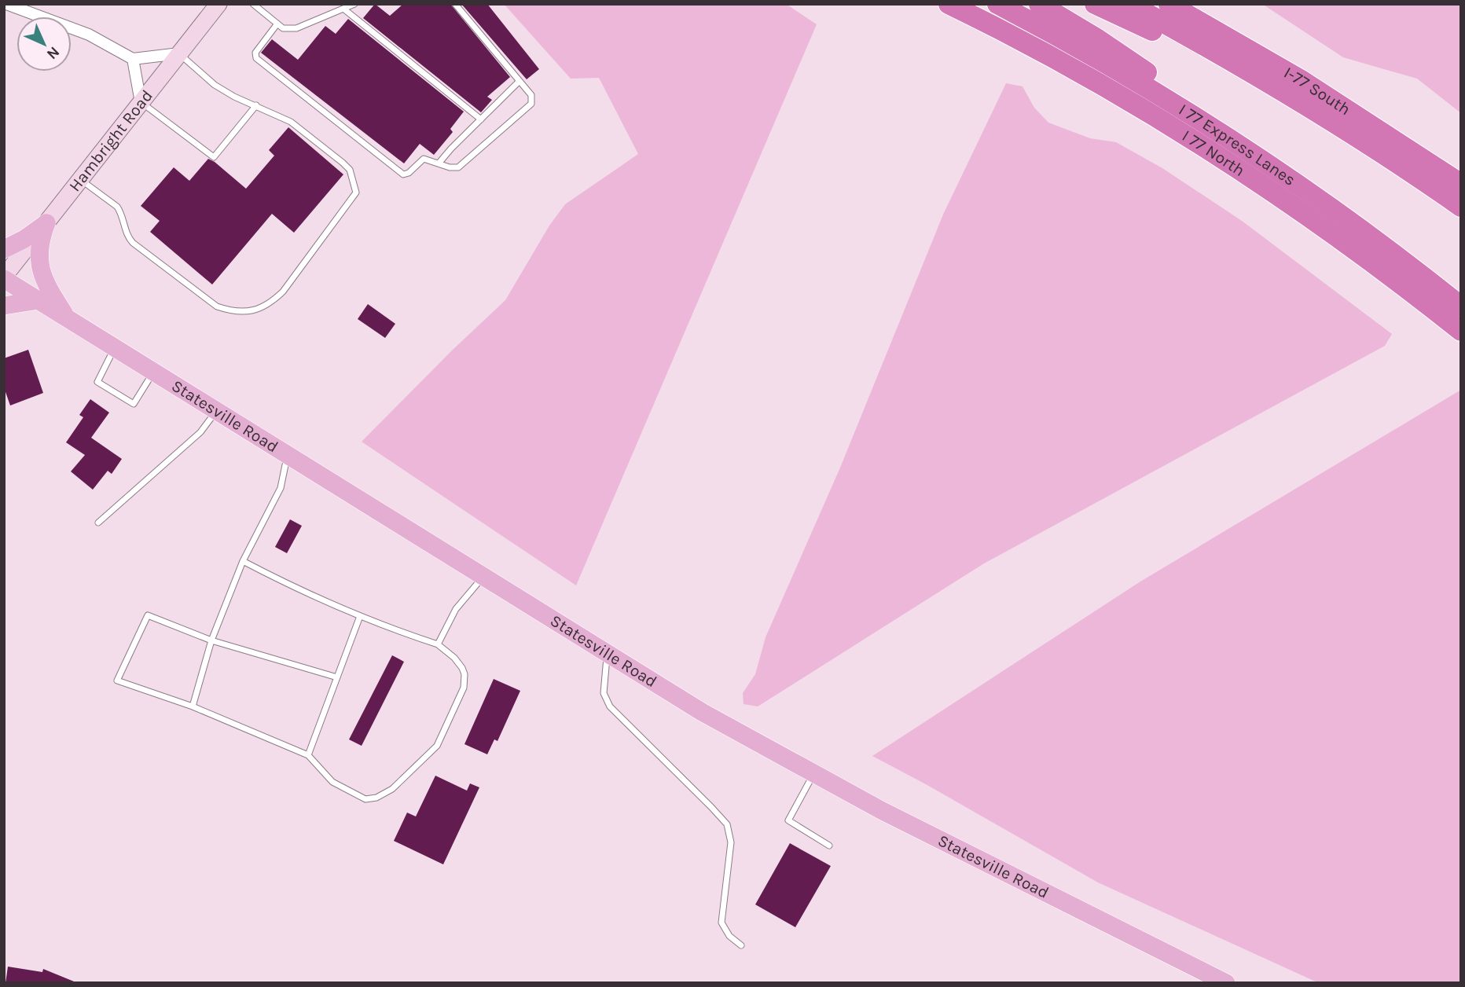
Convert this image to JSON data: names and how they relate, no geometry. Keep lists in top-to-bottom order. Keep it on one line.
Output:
{"streets":{"highway":["I-77 South","I 77 Express Lanes","I 77 North"],"main road":["Hambright Road","Statesville Road"]},"crossings":[["Hambright Road","Statesville Road"]],"north":"bottom right"}
